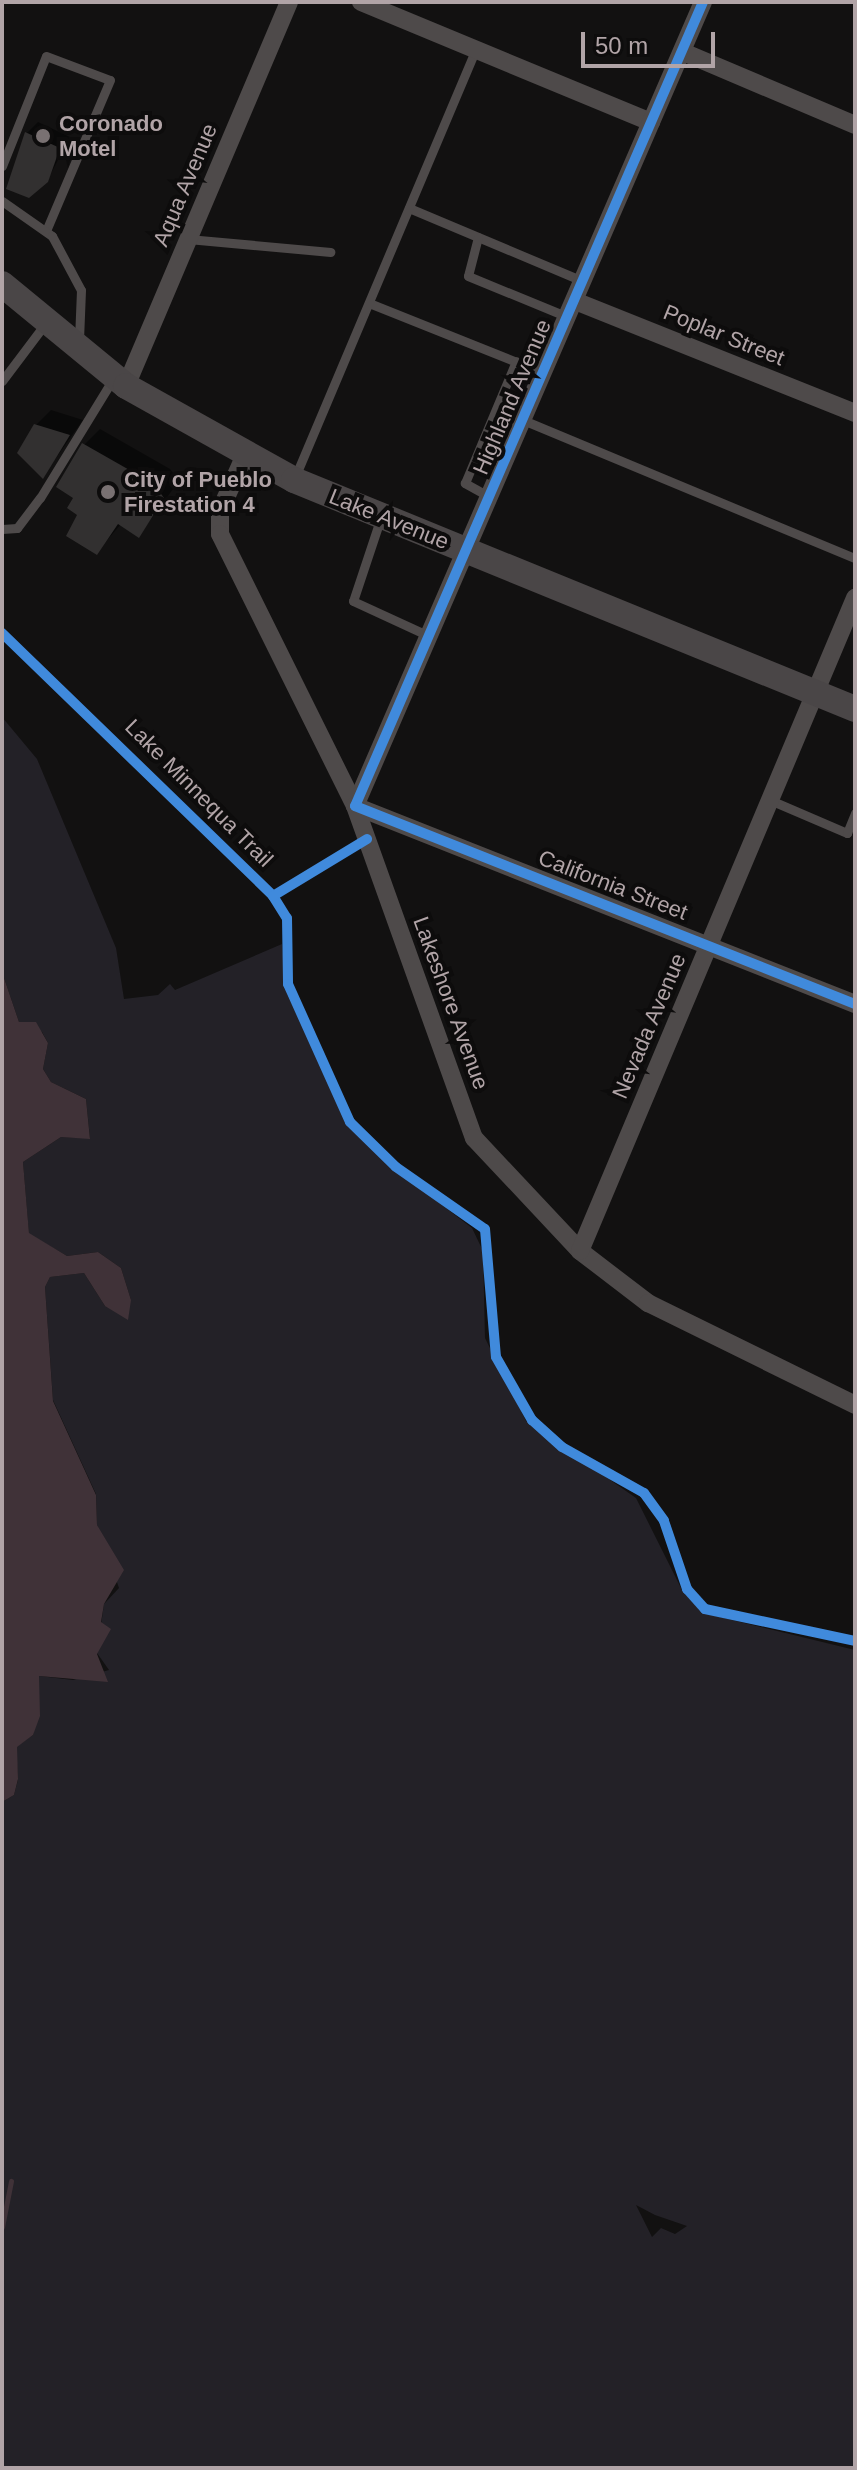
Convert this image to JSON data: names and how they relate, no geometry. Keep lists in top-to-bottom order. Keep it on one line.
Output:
{"streets":{"main road":["Lake Avenue"],"street":["Aqua Avenue","Poplar Street","Highland Avenue","California Street","Lakeshore Avenue","Nevada Avenue"],"cycle path":["Lake Minnequa Trail"]},"crossings":[["Aqua Avenue","Lake Avenue"],["Poplar Street","Highland Avenue"],["Highland Avenue","Lake Avenue"],["Highland Avenue","California Street"],["Highland Avenue","Lakeshore Avenue"],["Lake Avenue","Lakeshore Avenue"],["Lake Avenue","Nevada Avenue"],["California Street","Lakeshore Avenue"],["California Street","Nevada Avenue"],["Lakeshore Avenue","Nevada Avenue"]],"places":["Coronado Motel","City of Pueblo Firestation 4"],"scale_bar":"50 m"}
